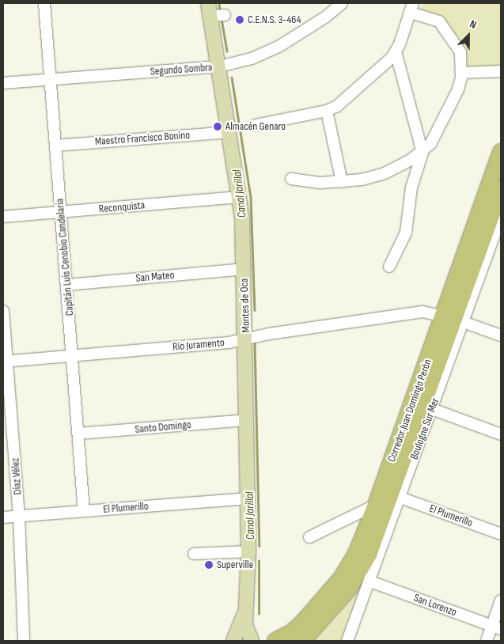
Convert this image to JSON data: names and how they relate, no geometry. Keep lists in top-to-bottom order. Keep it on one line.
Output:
{"streets":{"highway":["Corredor Juan Domingo Perón"],"main road":["Montes de Oca"],"street":["Segundo Sombra","Maestro Francisco Bonino","Reconquista","Capitán Luis Cenobio Candelaria","San Mateo","Río Juramento","Santo Domingo","Boulogne Sur Mer","Díaz Vélez","El Plumerillo","San Lorenzo"]},"crossings":[["Segundo Sombra","Capitán Luis Cenobio Candelaria"],["Segundo Sombra","Montes de Oca"],["Maestro Francisco Bonino","Capitán Luis Cenobio Candelaria"],["Maestro Francisco Bonino","Montes de Oca"],["Reconquista","Capitán Luis Cenobio Candelaria"],["Reconquista","Montes de Oca"],["Capitán Luis Cenobio Candelaria","San Mateo"],["Capitán Luis Cenobio Candelaria","Río Juramento"],["Capitán Luis Cenobio Candelaria","Santo Domingo"],["Capitán Luis Cenobio Candelaria","El Plumerillo"],["San Mateo","Montes de Oca"],["Montes de Oca","Río Juramento"],["Montes de Oca","Santo Domingo"],["Montes de Oca","El Plumerillo"],["Río Juramento","Corredor Juan Domingo Perón"],["Río Juramento","Boulogne Sur Mer"],["Río Juramento","Díaz Vélez"],["Corredor Juan Domingo Perón","Boulogne Sur Mer"],["Boulogne Sur Mer","El Plumerillo"],["Boulogne Sur Mer","San Lorenzo"],["Díaz Vélez","El Plumerillo"]],"water":["Canal Jarillal"],"places":["C.E.N.S. 3-464","Almacén Genaro","Superville"],"north":"top right"}
